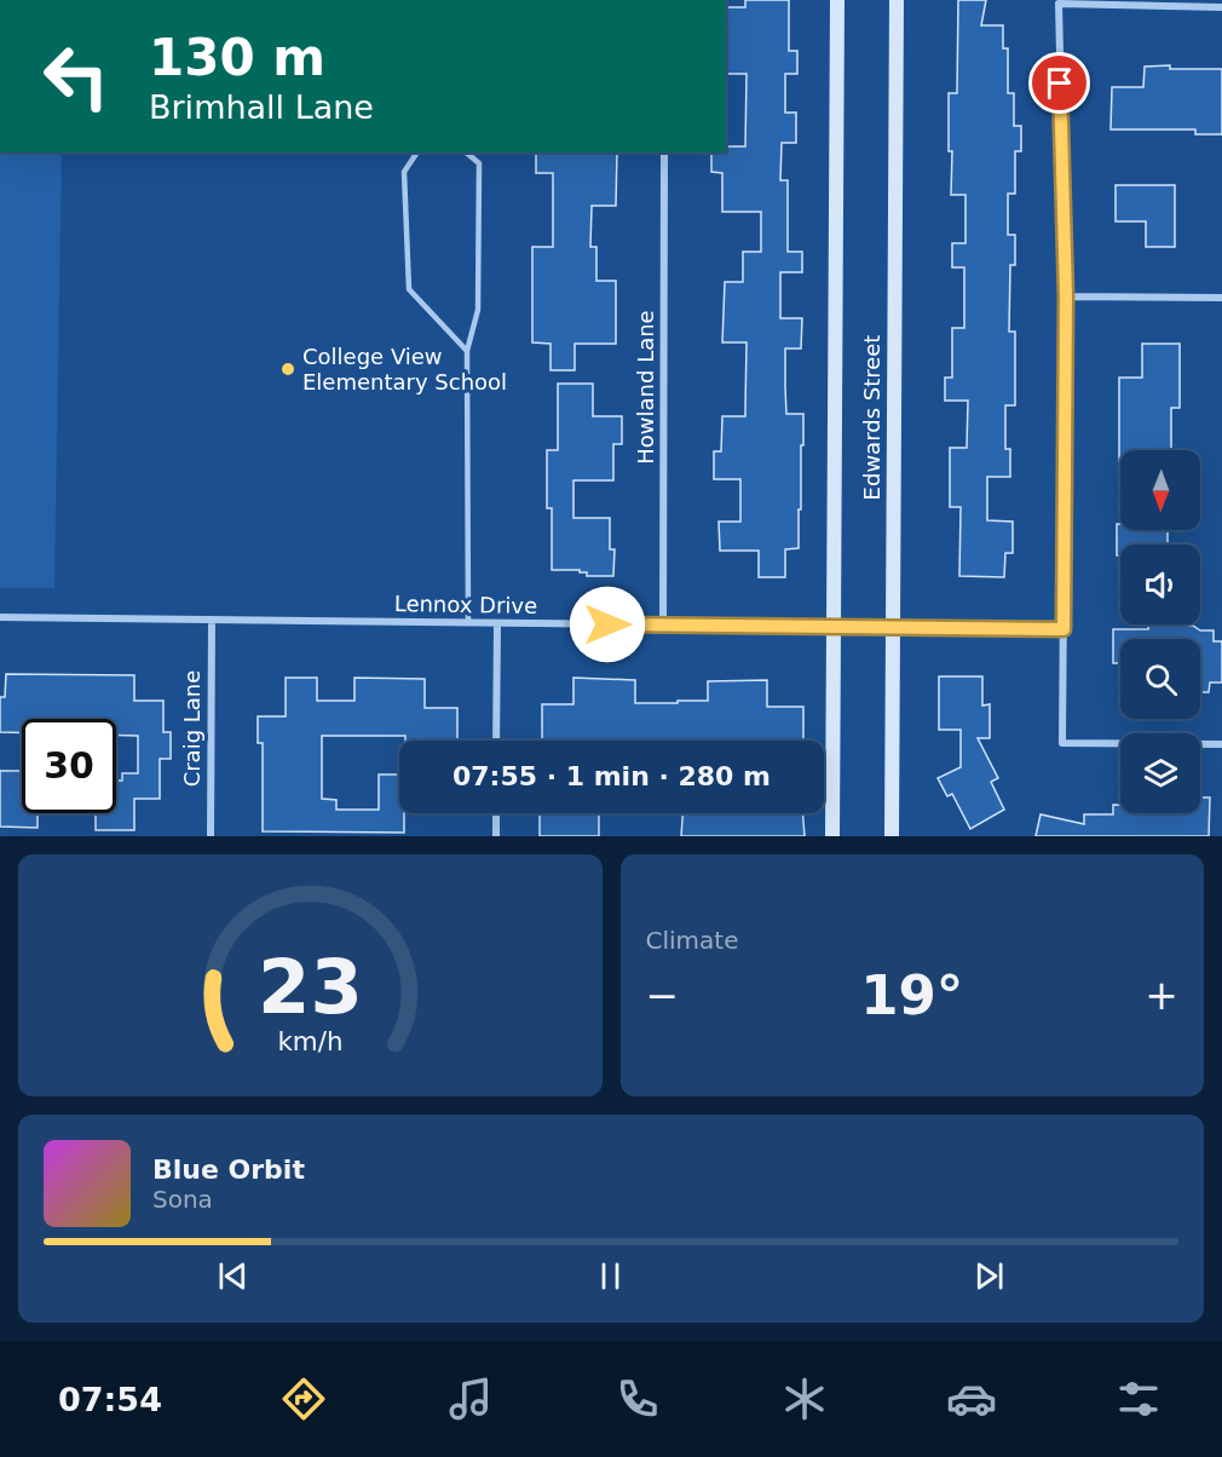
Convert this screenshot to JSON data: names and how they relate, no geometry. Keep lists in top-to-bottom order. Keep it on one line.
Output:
{"streets":{"main road":["Edwards Street"],"street":["Howland Lane","Lennox Drive","Craig Lane"]},"crossings":[["Howland Lane","Lennox Drive"],["Edwards Street","Lennox Drive"],["Lennox Drive","Craig Lane"]],"places":["College View Elementary School"],"north":"bottom","page":{"turn":["130 m","Brimhall Lane"],"limit":"30","trip":"07:55 · 1 min · 280 m","tile":"Climate","heat":["−","19°","+"],"song":["Blue Orbit","Sona"],"tabs":"07:54","gauge":["23","km/h"]}}
